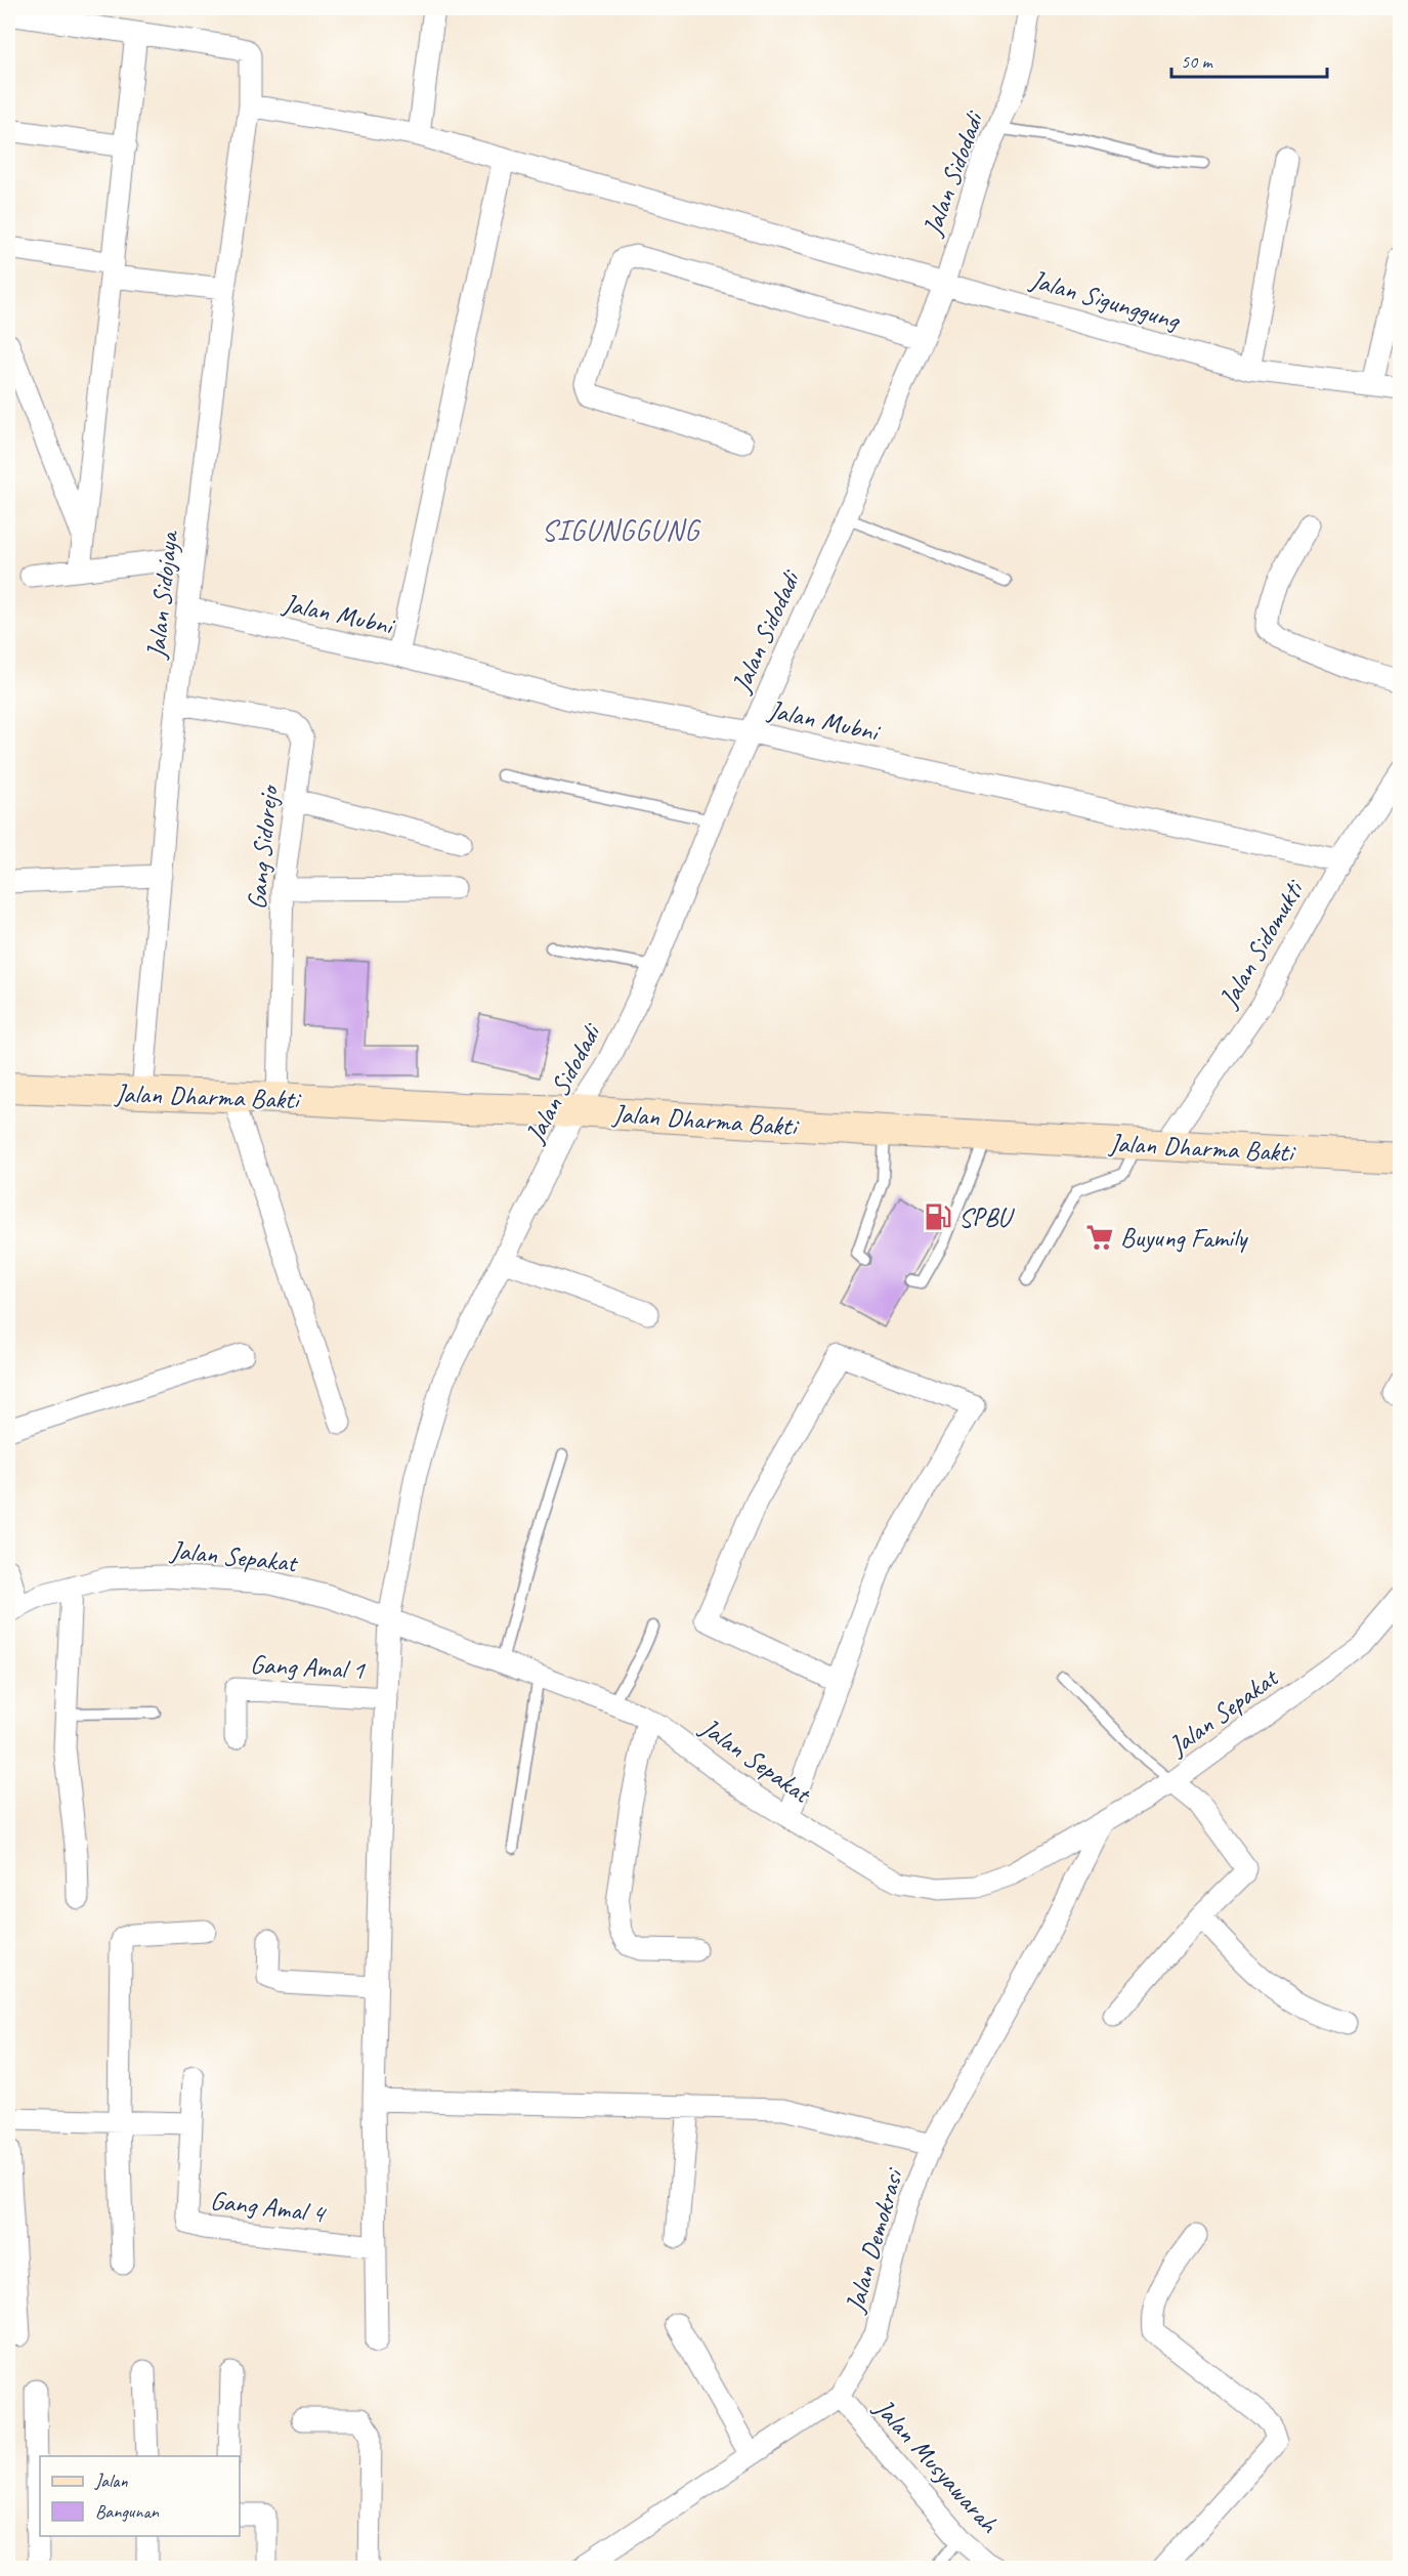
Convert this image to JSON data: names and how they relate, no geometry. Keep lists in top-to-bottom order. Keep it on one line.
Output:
{"streets":{"main road":["Jalan Dharma Bakti"],"street":["Jalan Sidodadi","Jalan Sigunggung","Jalan Sidojaya","Jalan Mubni","Gang Sidorejo","Jalan Sidomukti","Jalan Sepakat","Gang Amal 1","Gang Amal 4","Jalan Demokrasi","Jalan Musyawarah"]},"crossings":[["Jalan Sidodadi","Jalan Sigunggung"],["Jalan Sidodadi","Jalan Mubni"],["Jalan Sidodadi","Jalan Dharma Bakti"],["Jalan Sidodadi","Jalan Sepakat"],["Jalan Sidodadi","Gang Amal 1"],["Jalan Sidodadi","Gang Amal 4"],["Jalan Sigunggung","Jalan Sidojaya"],["Jalan Sidojaya","Jalan Mubni"],["Jalan Sidojaya","Gang Sidorejo"],["Jalan Sidojaya","Jalan Dharma Bakti"],["Jalan Mubni","Jalan Sidomukti"],["Gang Sidorejo","Jalan Dharma Bakti"],["Jalan Sidomukti","Jalan Dharma Bakti"],["Jalan Sepakat","Jalan Demokrasi"],["Jalan Demokrasi","Jalan Musyawarah"]],"districts":["SIGUNGGUNG"],"places":{"fuel station":["SPBU"],"supermarket":["Buyung Family"]},"legend":["Jalan","Bangunan"],"scale_bar":"50 m"}
